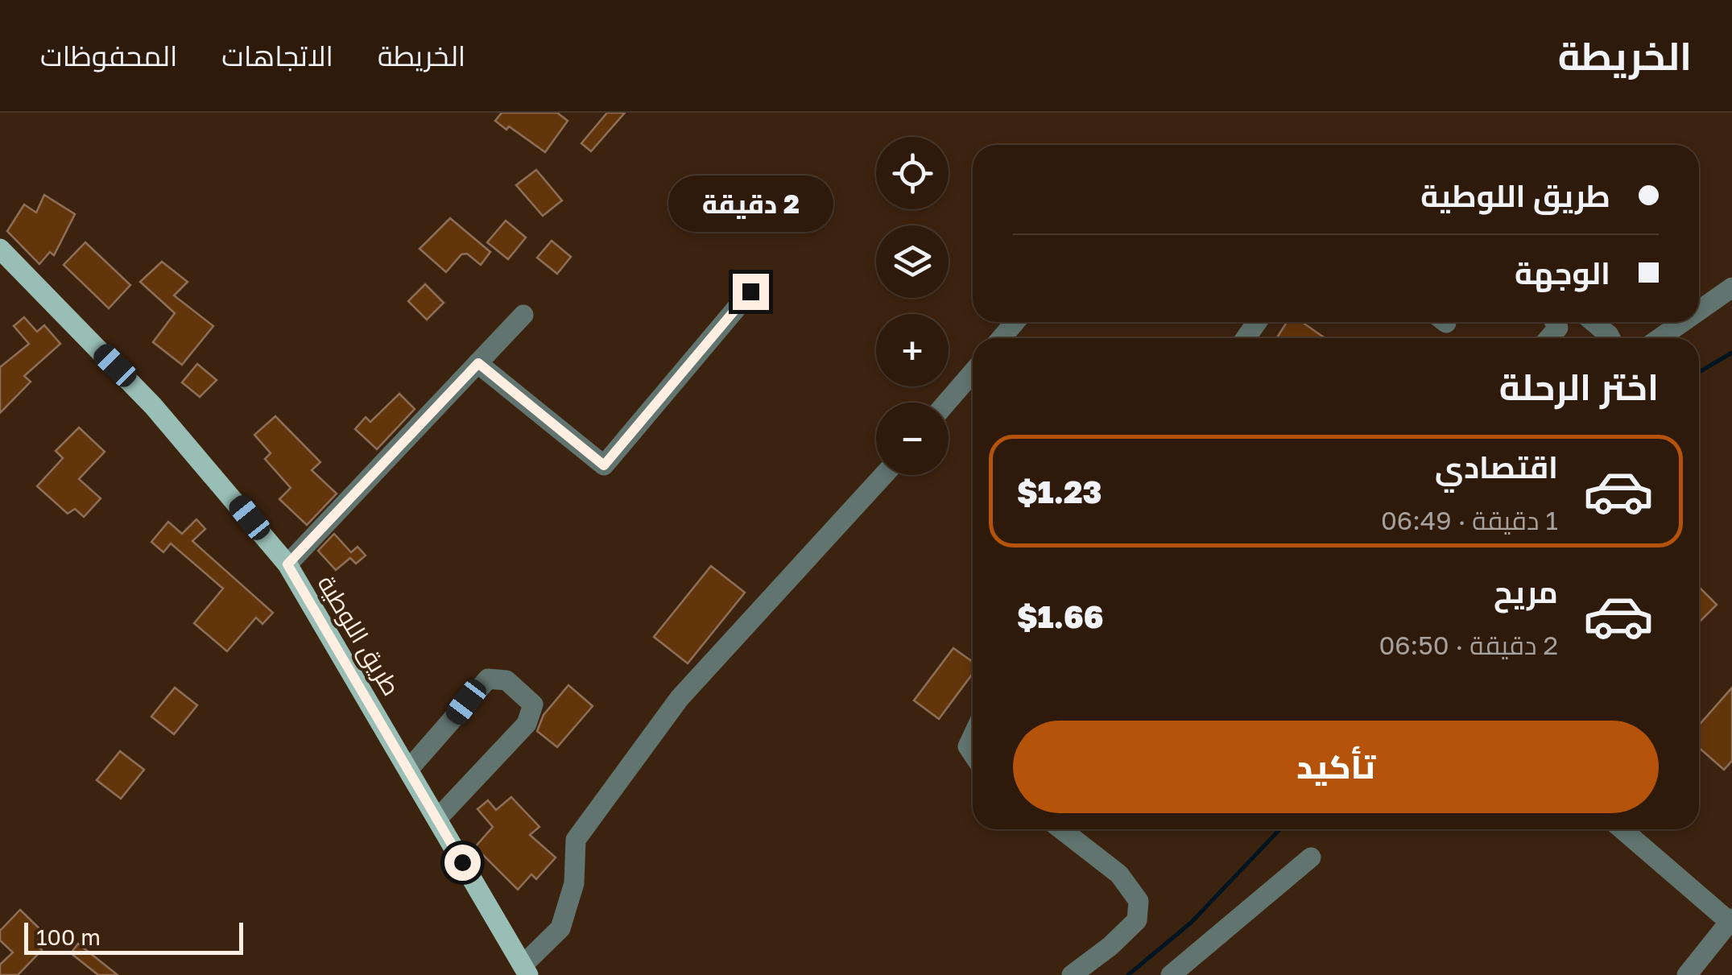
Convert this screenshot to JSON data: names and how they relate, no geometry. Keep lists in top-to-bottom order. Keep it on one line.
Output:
{"streets":{"main road":["طريق اللوطية"]},"scale_bar":"100 m","page":{"header":"الخريطة","nav":["الخريطة","الاتجاهات","المحفوظات"],"map_buttons":["+","−"],"banner":["طريق اللوطية","الوجهة"],"bubble":"2 دقيقة","heading":"اختر الرحلة","list":[{"name":"اقتصادي","note":"1 دقيقة · 06:49","value":"$1.23"},{"name":"مريح","note":"2 دقيقة · 06:50","value":"$1.66"}],"buttons":"تأكيد","scale":"100 m"}}
